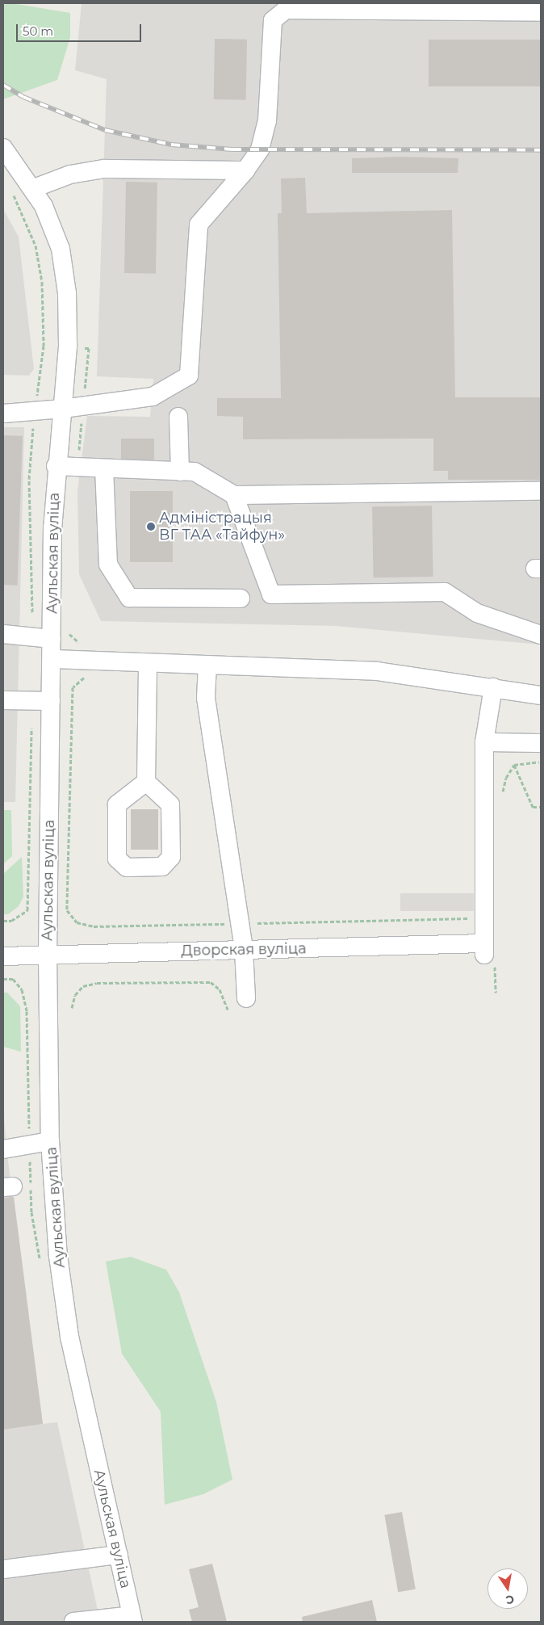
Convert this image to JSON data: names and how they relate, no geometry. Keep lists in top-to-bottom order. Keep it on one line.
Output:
{"streets":{"street":["Аульская вуліца","Дворская вуліца"]},"crossings":[["Аульская вуліца","Дворская вуліца"]],"places":["Адміністрацыя ВГ ТАА «Тайфун»"],"scale_bar":"50 m","north":"bottom"}
